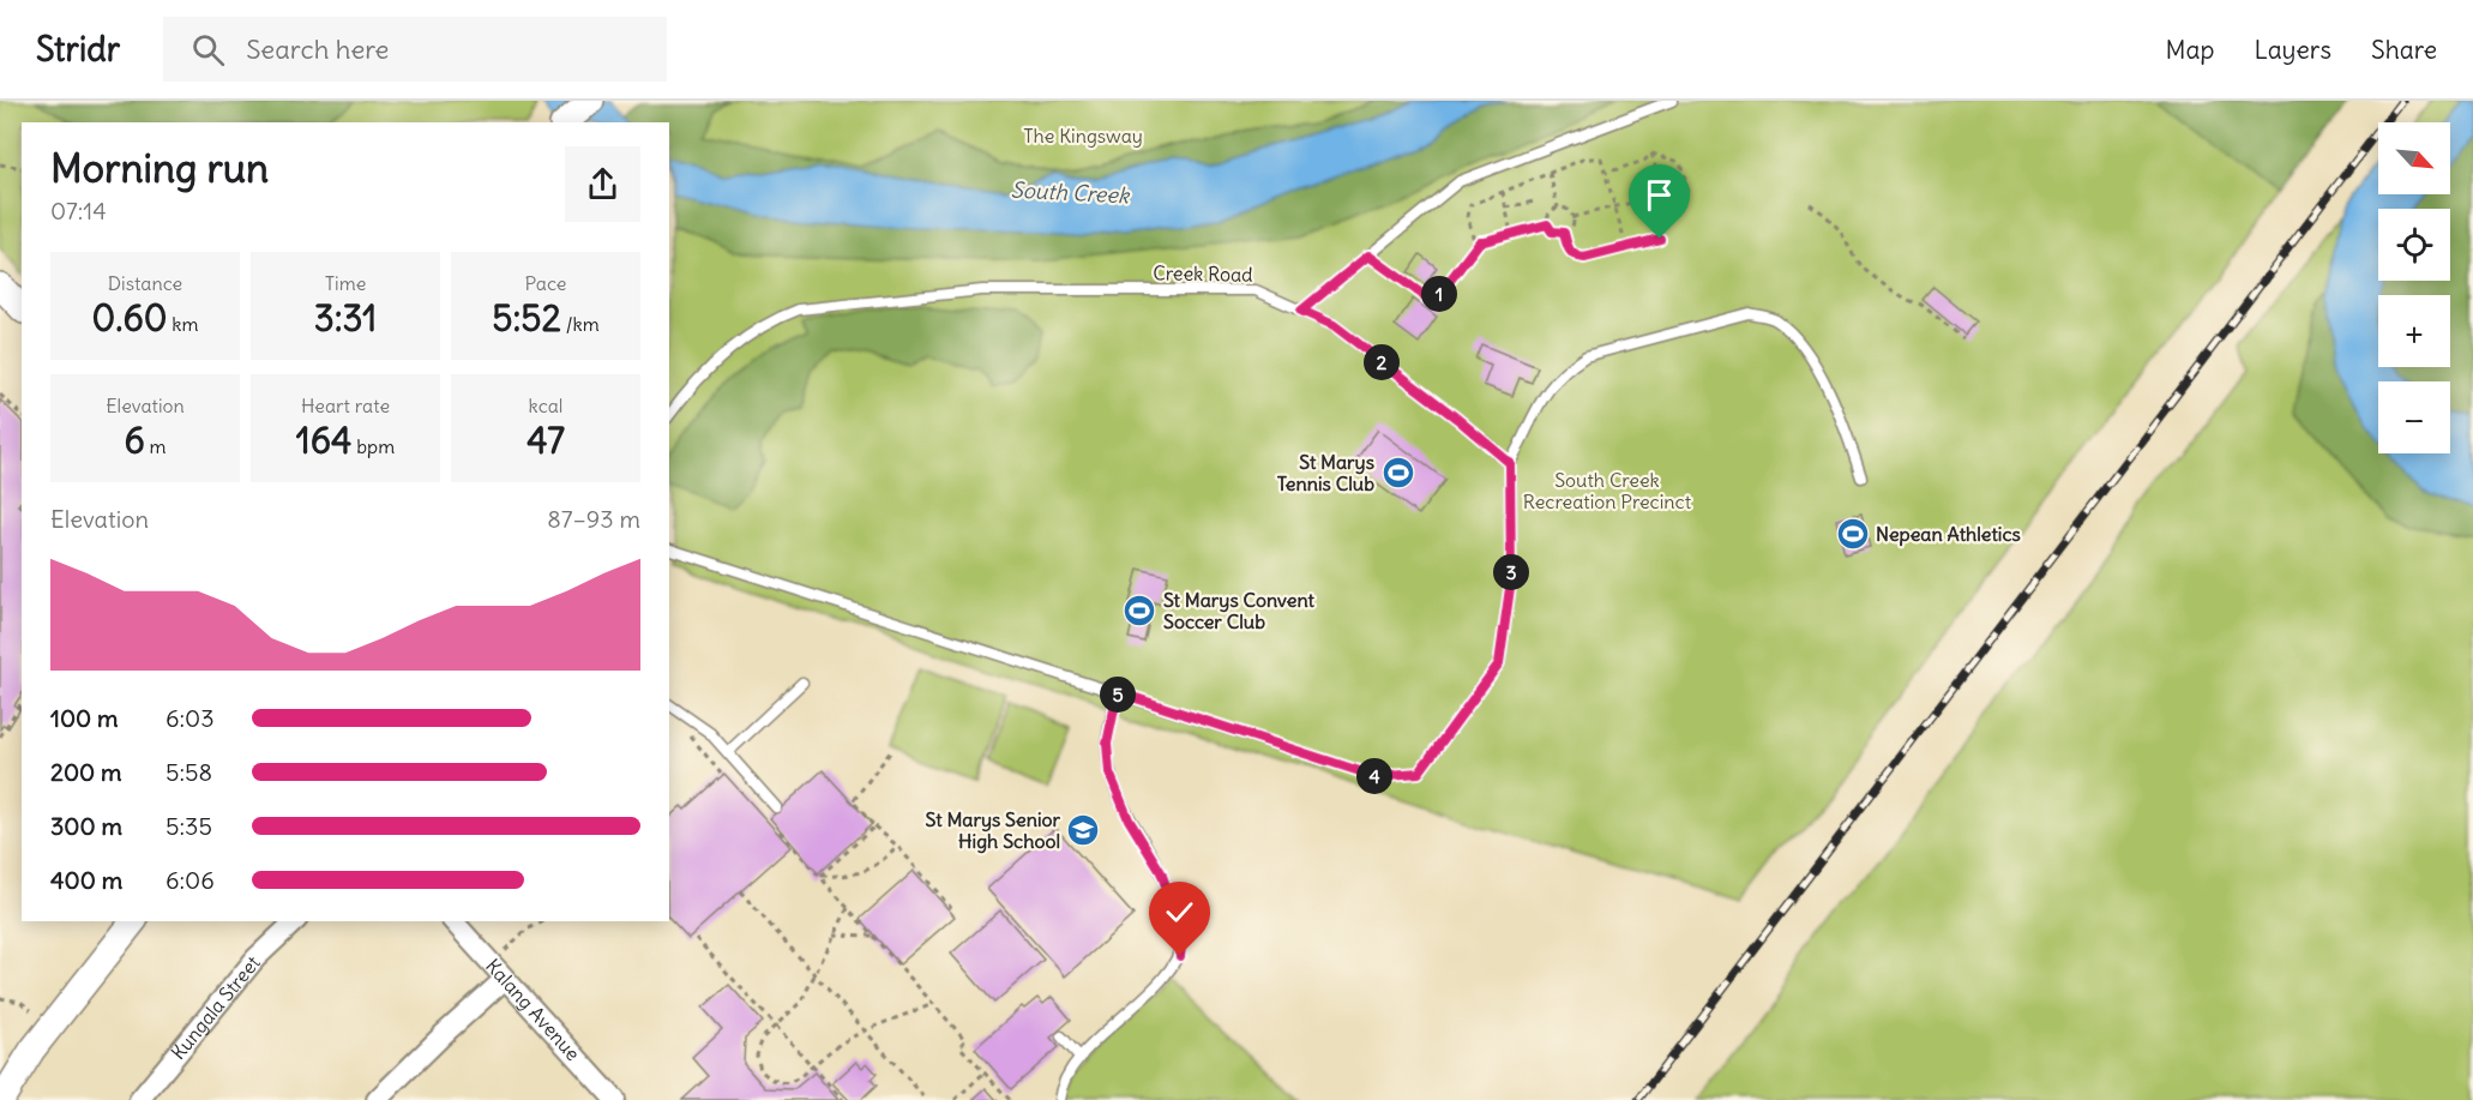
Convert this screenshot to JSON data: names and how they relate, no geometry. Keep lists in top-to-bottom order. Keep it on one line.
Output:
{"streets":{"street":["Kungala Street","Kalang Avenue"],"lane":["Creek Road"]},"water":["South Creek"],"parks":["The Kingsway","South Creek Recreation Precinct"],"places":{"sports":["St Marys Tennis Club","Nepean Athletics","St Marys Convent Soccer Club"],"school or university":["St Marys Senior High School"]},"north":"bottom right","page":{"header":"Stridr","search":"Search here","nav":["Map","Layers","Share"],"map_buttons":["+","−"],"heading":["Morning run","07:14"],"stats":[["Distance","0.60 km"],["Time","3:31"],["Pace","5:52 /km"],["Elevation","6 m"],["Heart rate","164 bpm"],["kcal","47"]],"pins":["1","2","3","5","4"],"chart":["Elevation","87–93 m"],"list":[{"name":"100 m","note":"6:03"},{"name":"200 m","note":"5:58"},{"name":"300 m","note":"5:35"},{"name":"400 m","note":"6:06"}]}}
